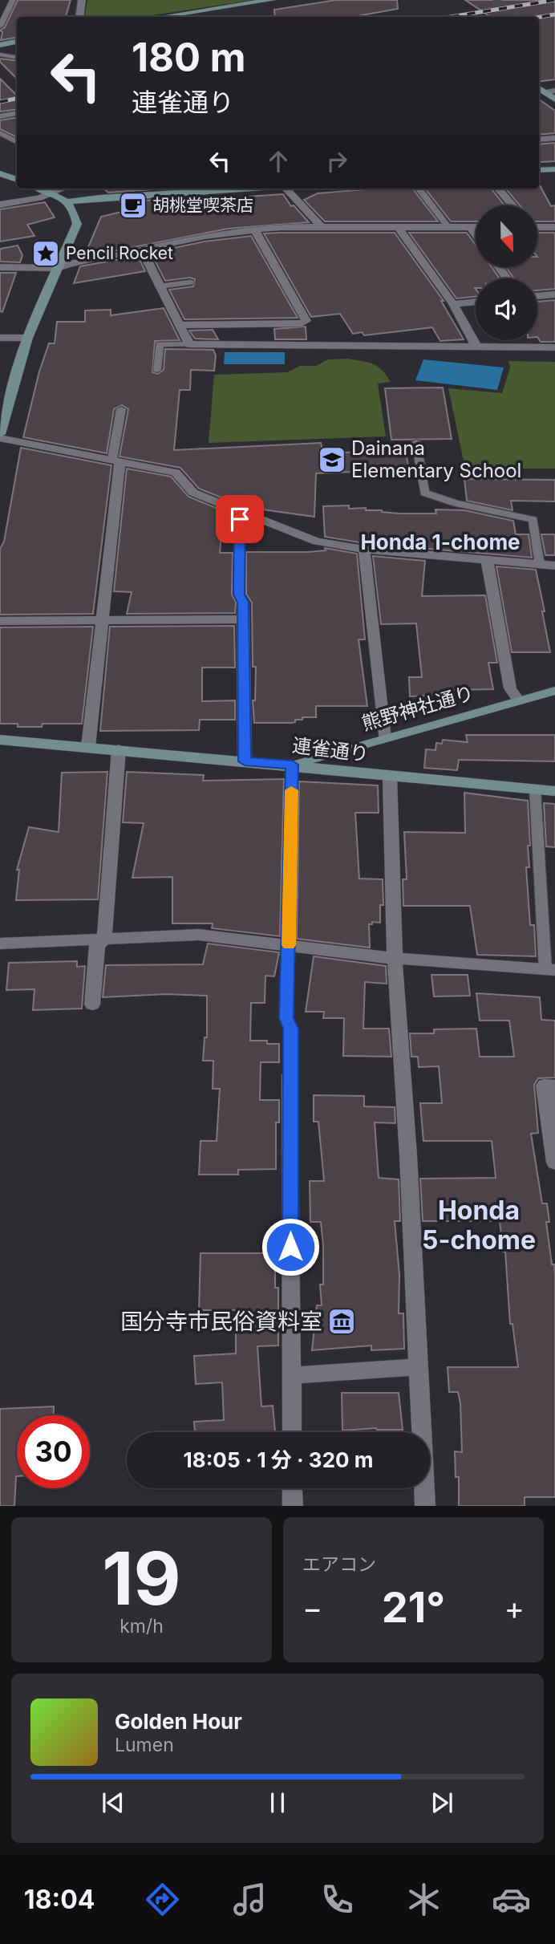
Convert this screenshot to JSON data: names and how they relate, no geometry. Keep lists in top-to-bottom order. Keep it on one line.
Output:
{"streets":{"main road":["熊野神社通り","連雀通り"]},"crossings":[["熊野神社通り","連雀通り"]],"districts":["Honda 1-chome","Honda 5-chome"],"places":{"cafe":["胡桃堂喫茶店"],"place":["Pencil Rocket"],"school or university":["Dainana Elementary School"],"museum":["国分寺市民俗資料室"]},"north":"bottom","page":{"turn":["180 m","連雀通り"],"limit":"30","trip":"18:05 · 1 分 · 320 m","tile":[["19","km/h"],"エアコン"],"heat":["−","21°","+"],"song":["Golden Hour","Lumen"],"tabs":"18:04"}}
